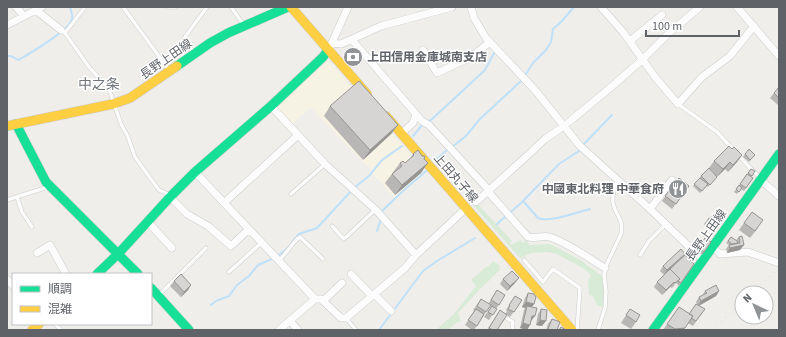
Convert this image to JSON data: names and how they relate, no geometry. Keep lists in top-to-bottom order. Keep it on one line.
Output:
{"streets":{"main road":["長野上田線","上田丸子線"]},"districts":["中之条"],"places":{"bank":["上田信用金庫城南支店"],"restaurant":["中國東北料理 中華食府"]},"legend":["順調","混雑"],"scale_bar":"100 m","north":"top left"}
